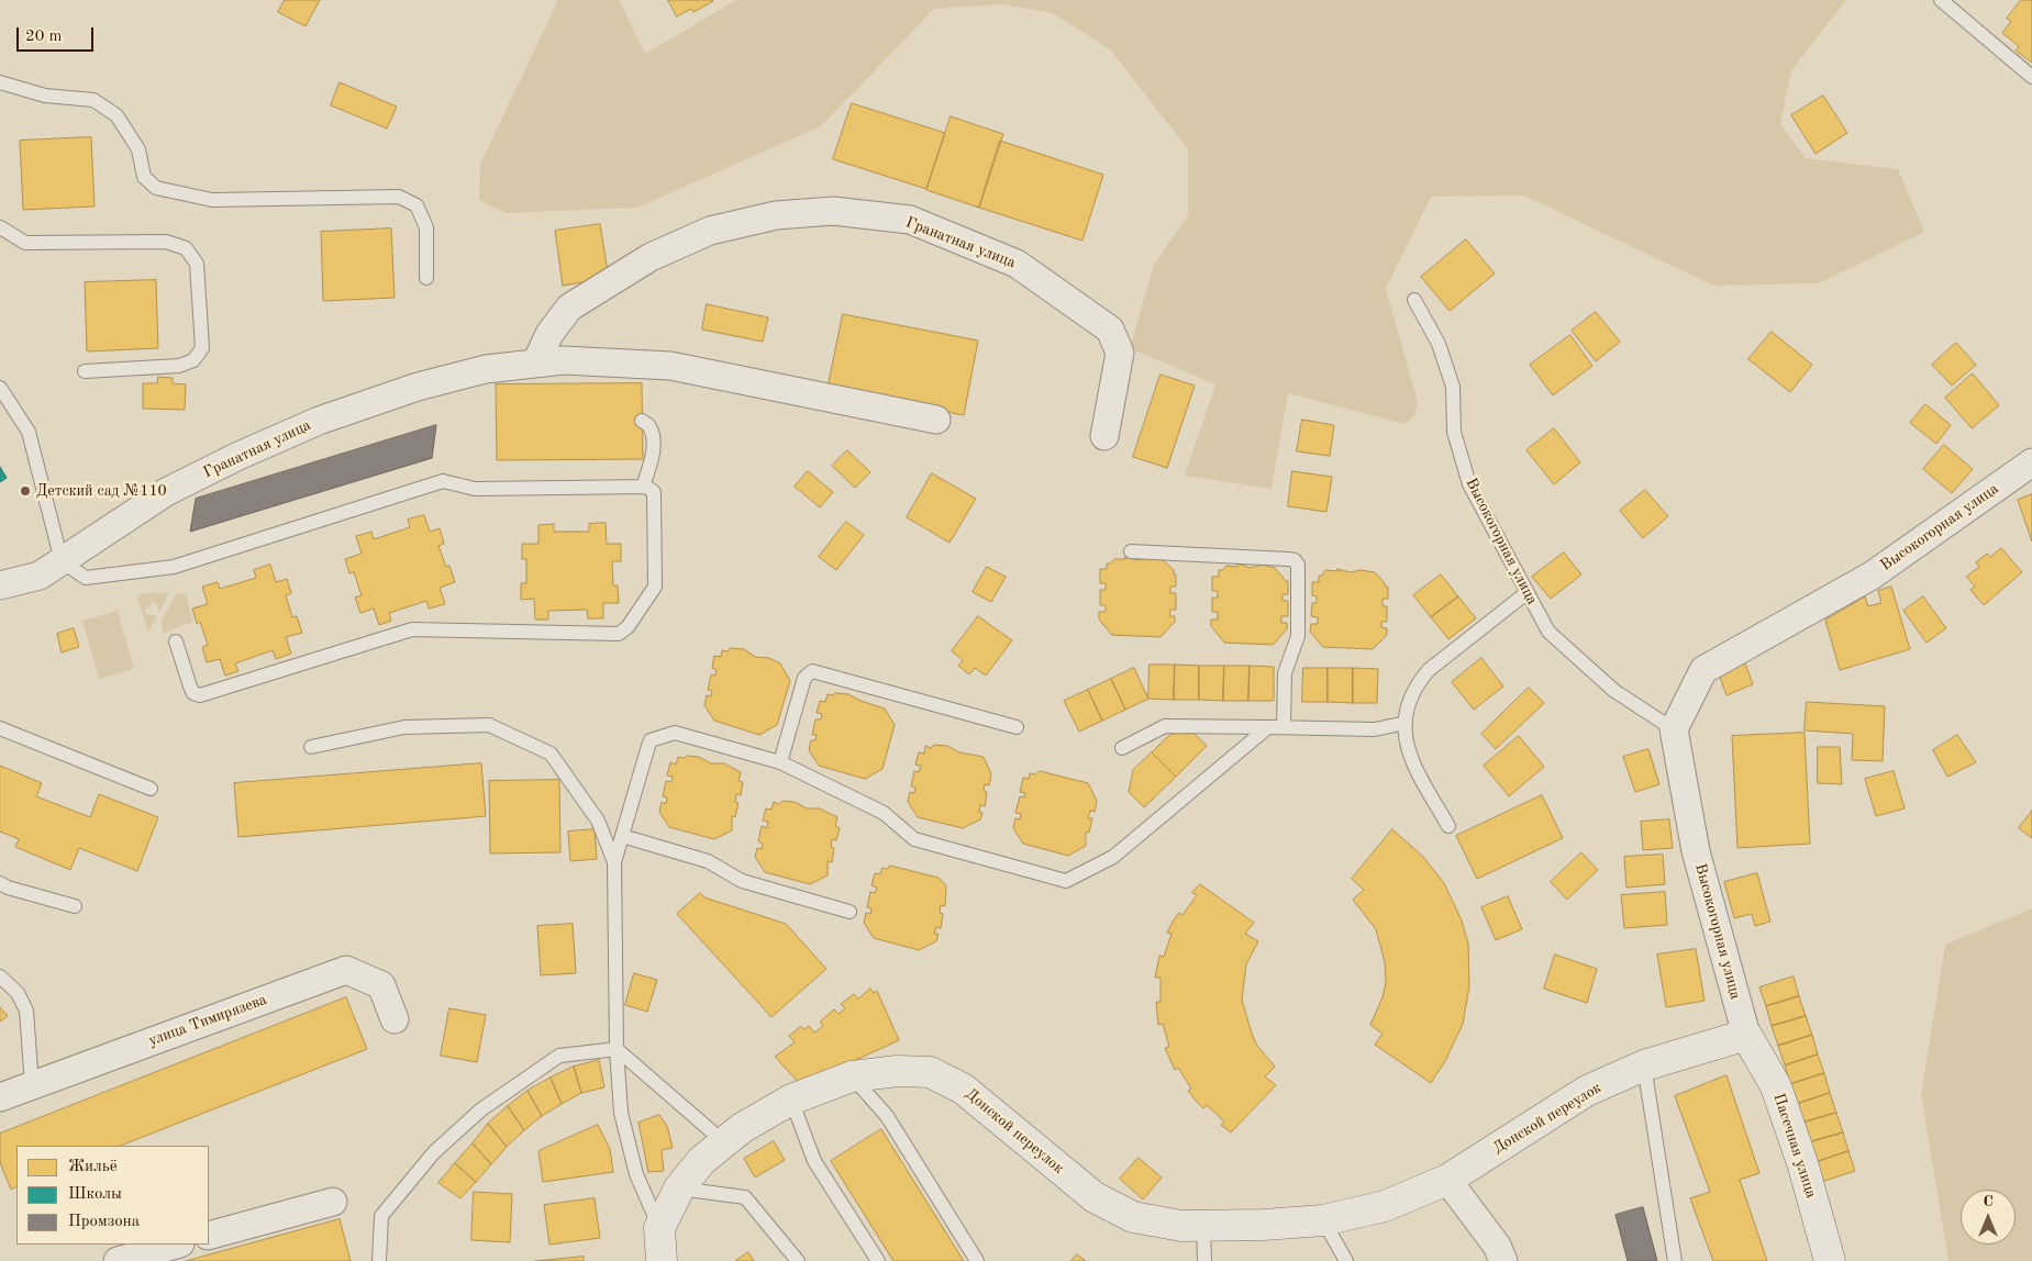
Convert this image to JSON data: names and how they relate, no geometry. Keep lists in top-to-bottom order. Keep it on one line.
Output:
{"streets":{"street":["Гранатная улица","Высокогорная улица","улица Тимирязева","Донской переулок","Пасечная улица"]},"crossings":[["Высокогорная улица","Донской переулок"],["Высокогорная улица","Пасечная улица"],["Донской переулок","Пасечная улица"]],"places":["Детский сад №110"],"legend":["Жильё","Школы","Промзона"],"scale_bar":"20 m","north":"top"}
